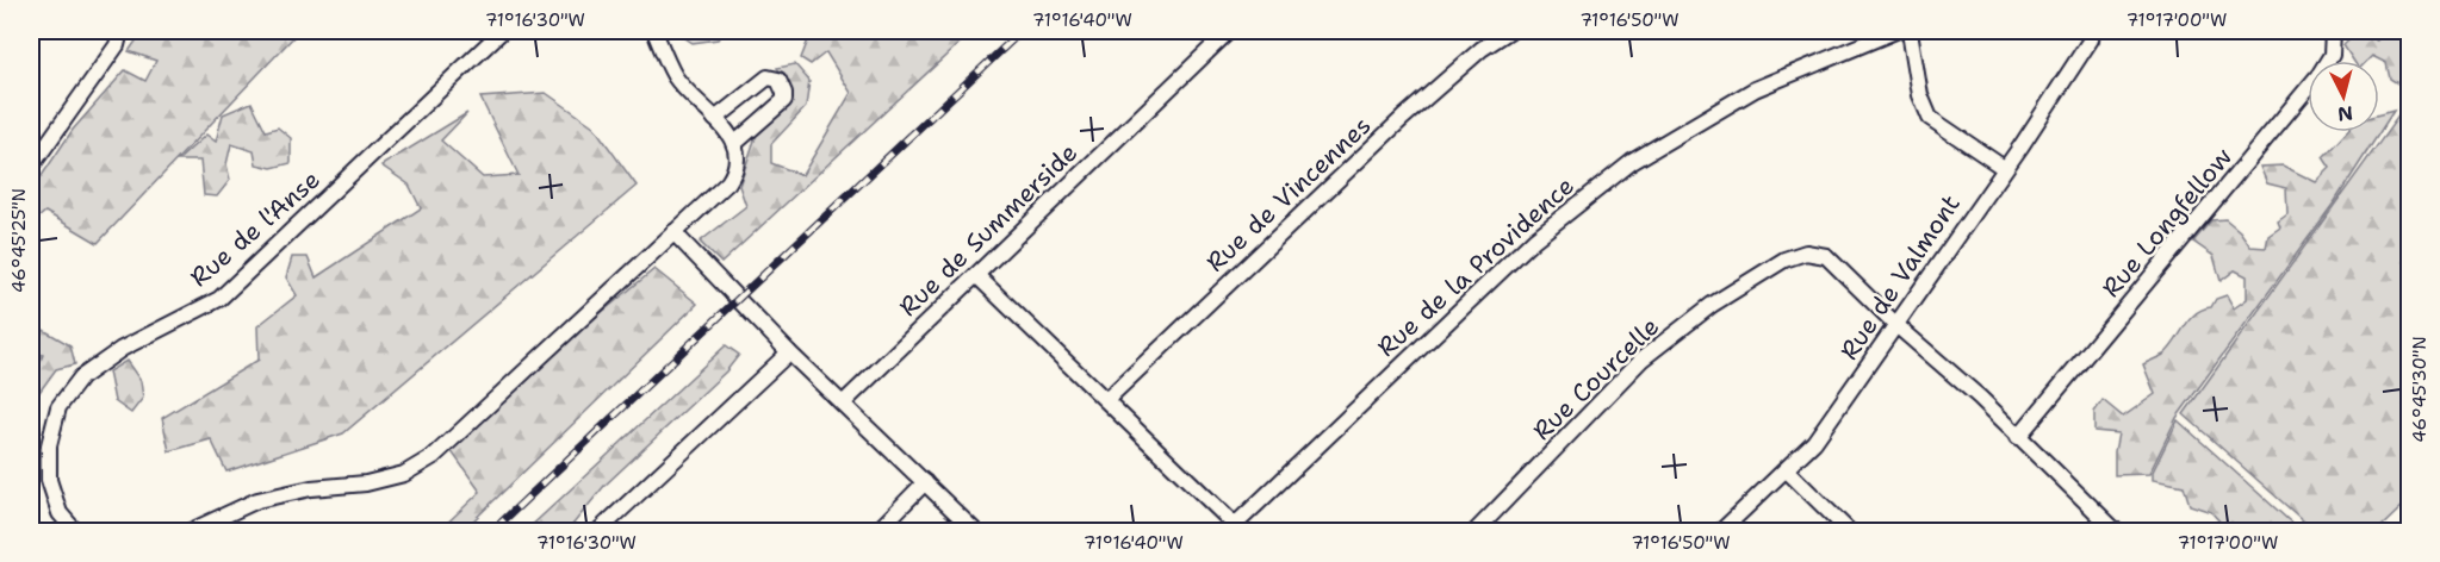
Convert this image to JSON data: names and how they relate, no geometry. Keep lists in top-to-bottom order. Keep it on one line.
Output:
{"streets":{"street":["Rue de Vincennes","Rue Longfellow","Rue de l'Anse","Rue de Summerside","Rue de la Providence","Rue de Valmont","Rue Courcelle"]},"crossings":[["Rue Longfellow","Rue Courcelle"],["Rue de Valmont","Rue Courcelle"]],"north":"bottom","coordinates":["71°16'30\"W","71°16'40\"W","71°16'50\"W","71°17'00\"W","46°45'25\"N","46°45'30\"N"]}
